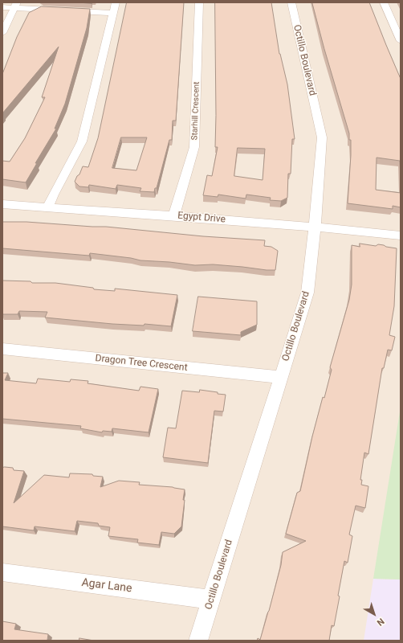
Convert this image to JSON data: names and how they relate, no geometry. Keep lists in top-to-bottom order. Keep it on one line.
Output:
{"streets":{"street":["Octillo Boulevard","Starhill Crescent","Egypt Drive","Dragon Tree Crescent","Agar Lane"]},"crossings":[["Octillo Boulevard","Egypt Drive"],["Octillo Boulevard","Dragon Tree Crescent"],["Octillo Boulevard","Agar Lane"],["Starhill Crescent","Egypt Drive"]],"north":"bottom right"}
